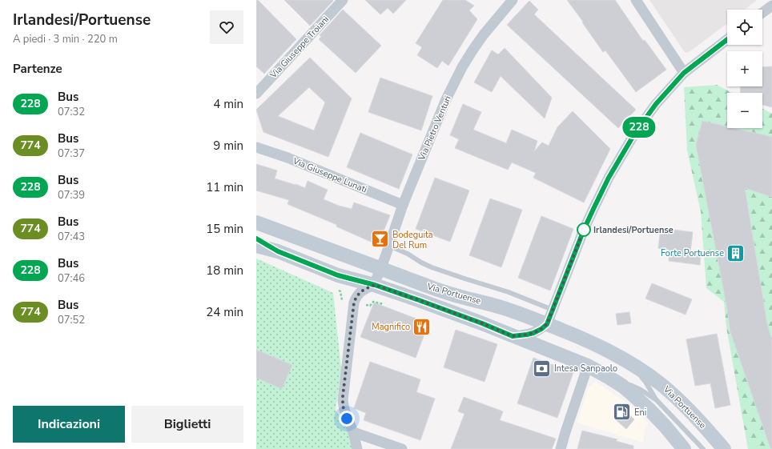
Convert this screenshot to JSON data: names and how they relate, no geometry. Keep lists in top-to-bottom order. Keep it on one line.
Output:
{"streets":{"main road":["Via Portuense"],"street":["Via Giuseppe Troiani","Via Pietro Venturi","Via Giuseppe Lunati"]},"crossings":[["Via Pietro Venturi","Via Giuseppe Lunati"],["Via Pietro Venturi","Via Portuense"]],"places":{"other":["Irlandesi/Portuense"],"bar":["Bodeguita Del Rum"],"building":["Forte Portuense"],"restaurant":["Magnifico"],"bank":["Intesa Sanpaolo"],"fuel station":["Eni"]},"lines":["bus line 228"],"page":{"heading":[["Irlandesi/Portuense","A piedi · 3 min · 220 m"],"Partenze"],"on_map":"228","map_buttons":["+","−"],"list":[{"mark":"228","name":"Bus","note":"07:32","value":"4 min"},{"mark":"774","name":"Bus","note":"07:37","value":"9 min"},{"mark":"228","name":"Bus","note":"07:39","value":"11 min"},{"mark":"774","name":"Bus","note":"07:43","value":"15 min"},{"mark":"228","name":"Bus","note":"07:46","value":"18 min"},{"mark":"774","name":"Bus","note":"07:52","value":"24 min"}],"buttons":["Indicazioni","Biglietti"]}}
